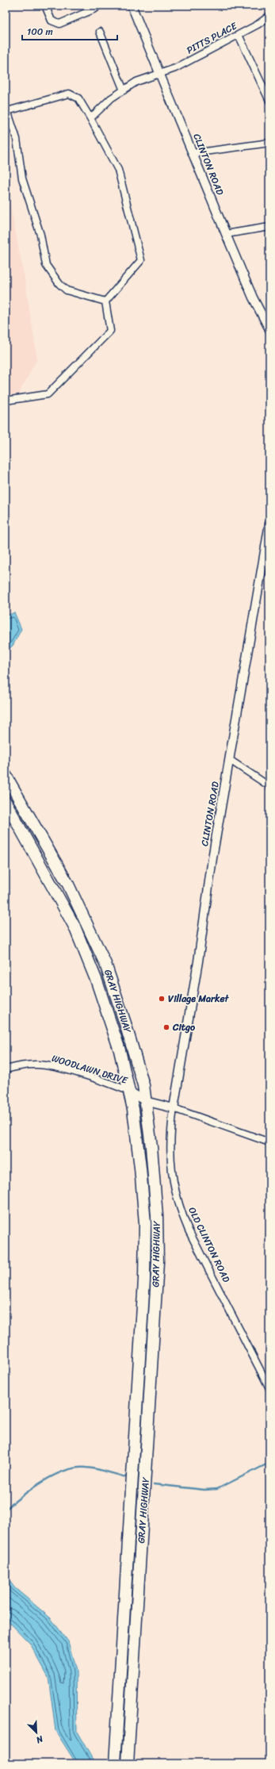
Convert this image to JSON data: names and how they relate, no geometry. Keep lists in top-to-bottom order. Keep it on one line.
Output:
{"streets":{"highway":["GRAY HIGHWAY"],"street":["PITTS PLACE","CLINTON ROAD","WOODLAWN DRIVE","OLD CLINTON ROAD"]},"crossings":[["PITTS PLACE","CLINTON ROAD"],["CLINTON ROAD","OLD CLINTON ROAD"],["GRAY HIGHWAY","WOODLAWN DRIVE"]],"places":["Village Market","Citgo"],"scale_bar":"100 m","north":"bottom right"}
